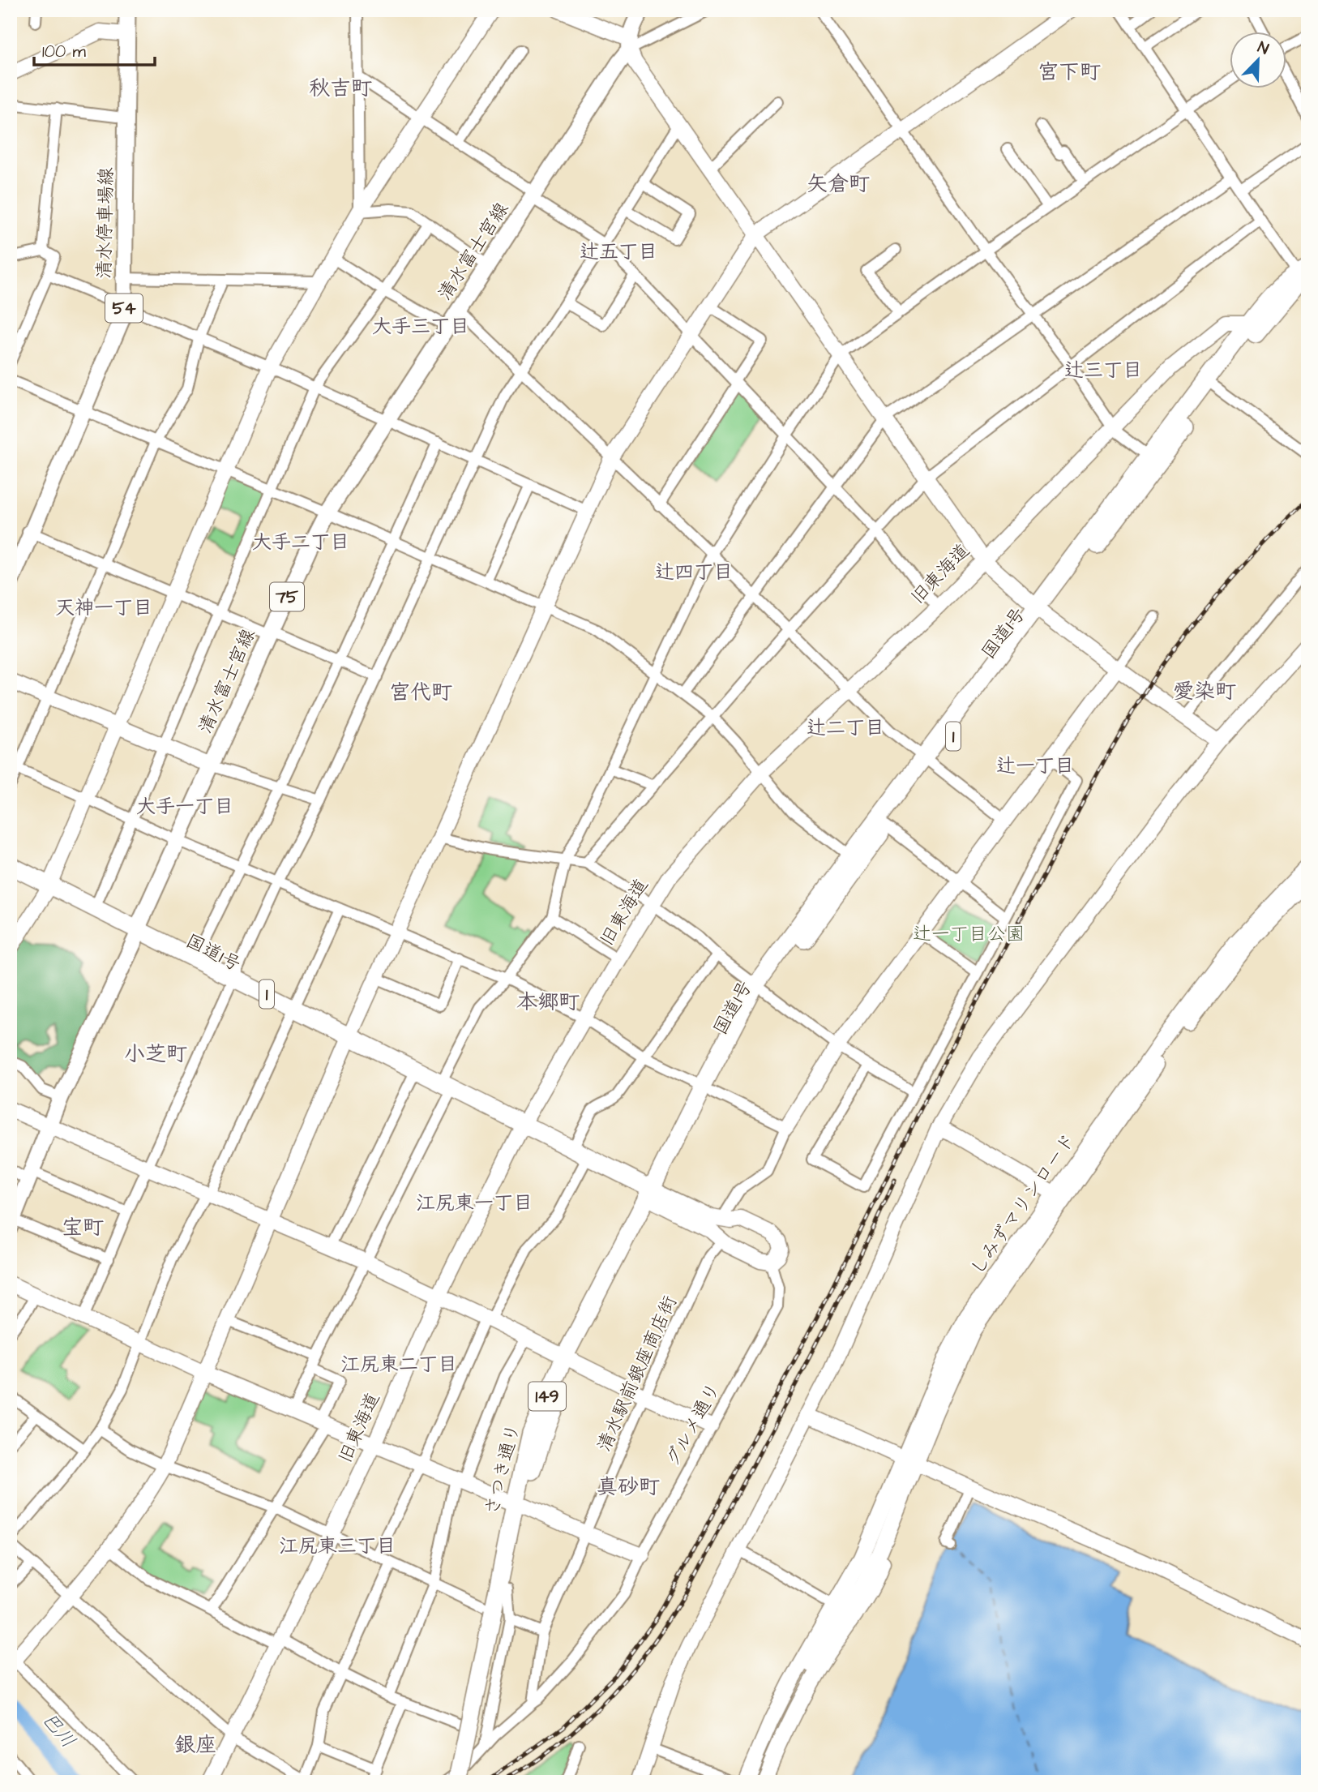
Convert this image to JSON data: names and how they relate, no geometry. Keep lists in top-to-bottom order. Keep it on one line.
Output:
{"streets":{"highway":["国道1号","1","149","さつき通り"],"main road":["清水停車場線","清水富士宮線","54","75"],"street":["旧東海道","しみずマリンロード","清水駅前銀座商店街","グルメ通り"]},"crossings":[["清水富士宮線","国道1号"],["旧東海道","国道1号"],["国道1号","さつき通り"],["清水駅前銀座商店街","グルメ通り"]],"districts":["宮下町","秋吉町","矢倉町","辻五丁目","大手三丁目","辻三丁目","大手二丁目","辻四丁目","天神一丁目","愛染町","宮代町","辻二丁目","辻一丁目","大手一丁目","本郷町","小芝町","江尻東一丁目","宝町","江尻東二丁目","真砂町","江尻東三丁目","銀座"],"water":["巴川"],"parks":["辻一丁目公園"],"scale_bar":"100 m","north":"top right"}
